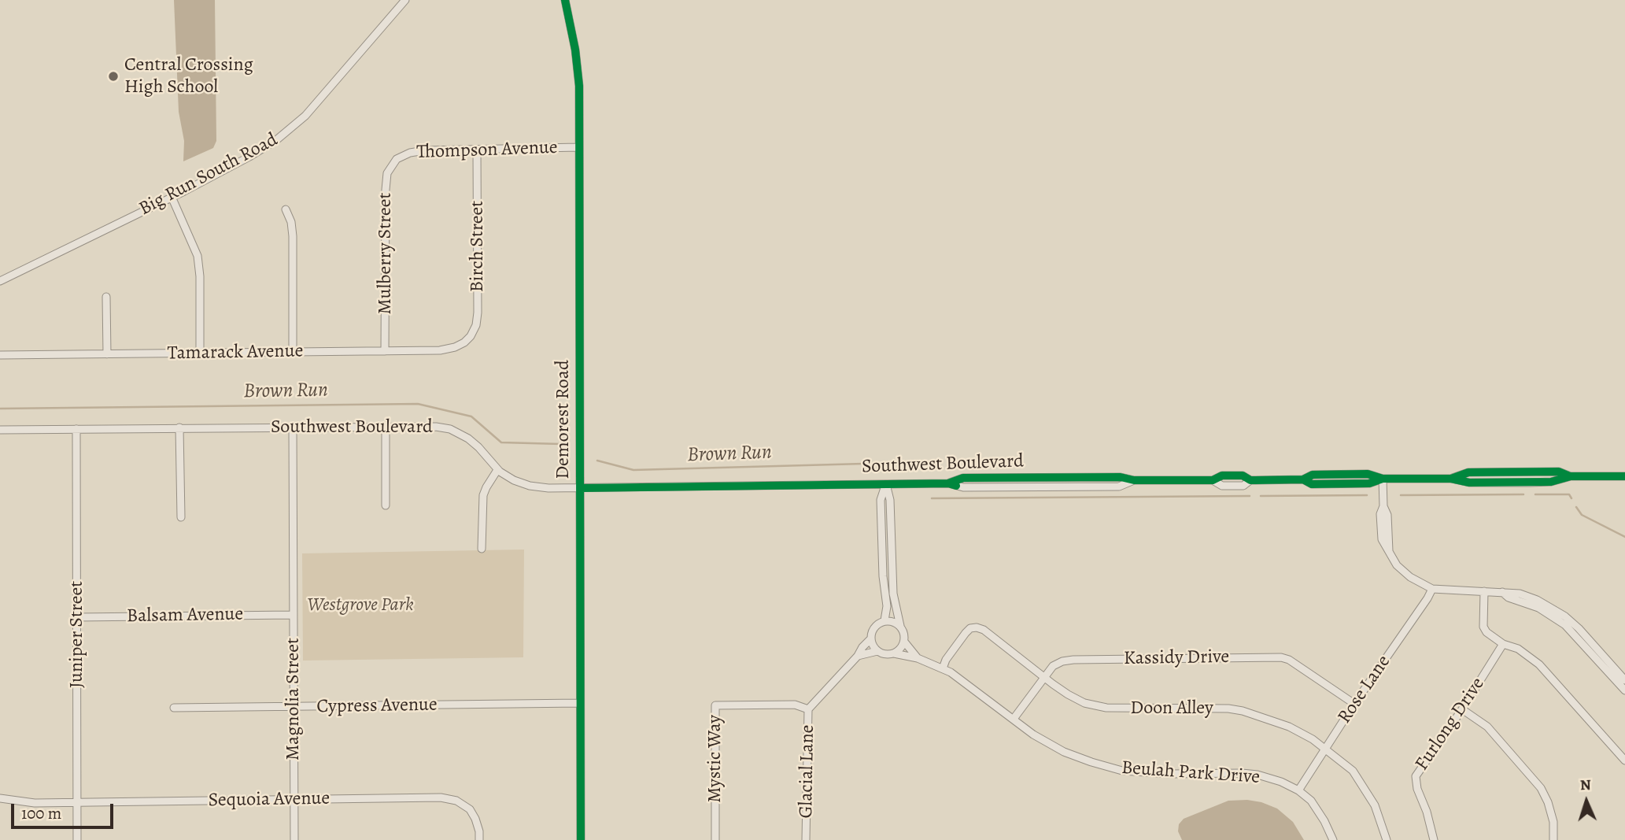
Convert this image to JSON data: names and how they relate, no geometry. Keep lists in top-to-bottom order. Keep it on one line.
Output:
{"streets":{"street":["Thompson Avenue","Big Run South Road","Birch Street","Mulberry Street","Tamarack Avenue","Demorest Road","Southwest Boulevard","Balsam Avenue","Juniper Street","Kassidy Drive","Rose Lane","Magnolia Street","Cypress Avenue","Doon Alley","Furlong Drive","Mystic Way","Glacial Lane","Beulah Park Drive","Sequoia Avenue"]},"crossings":[["Thompson Avenue","Birch Street"],["Thompson Avenue","Mulberry Street"],["Thompson Avenue","Demorest Road"],["Birch Street","Tamarack Avenue"],["Mulberry Street","Tamarack Avenue"],["Demorest Road","Southwest Boulevard"],["Demorest Road","Cypress Avenue"],["Southwest Boulevard","Juniper Street"],["Southwest Boulevard","Magnolia Street"],["Balsam Avenue","Juniper Street"],["Balsam Avenue","Magnolia Street"],["Juniper Street","Sequoia Avenue"],["Kassidy Drive","Rose Lane"],["Kassidy Drive","Doon Alley"],["Kassidy Drive","Beulah Park Drive"],["Rose Lane","Doon Alley"],["Rose Lane","Beulah Park Drive"],["Magnolia Street","Cypress Avenue"],["Magnolia Street","Sequoia Avenue"],["Doon Alley","Beulah Park Drive"],["Mystic Way","Glacial Lane"],["Glacial Lane","Beulah Park Drive"]],"water":["Brown Run"],"parks":["Westgrove Park"],"places":["Central Crossing High School"],"scale_bar":"100 m","north":"top"}
